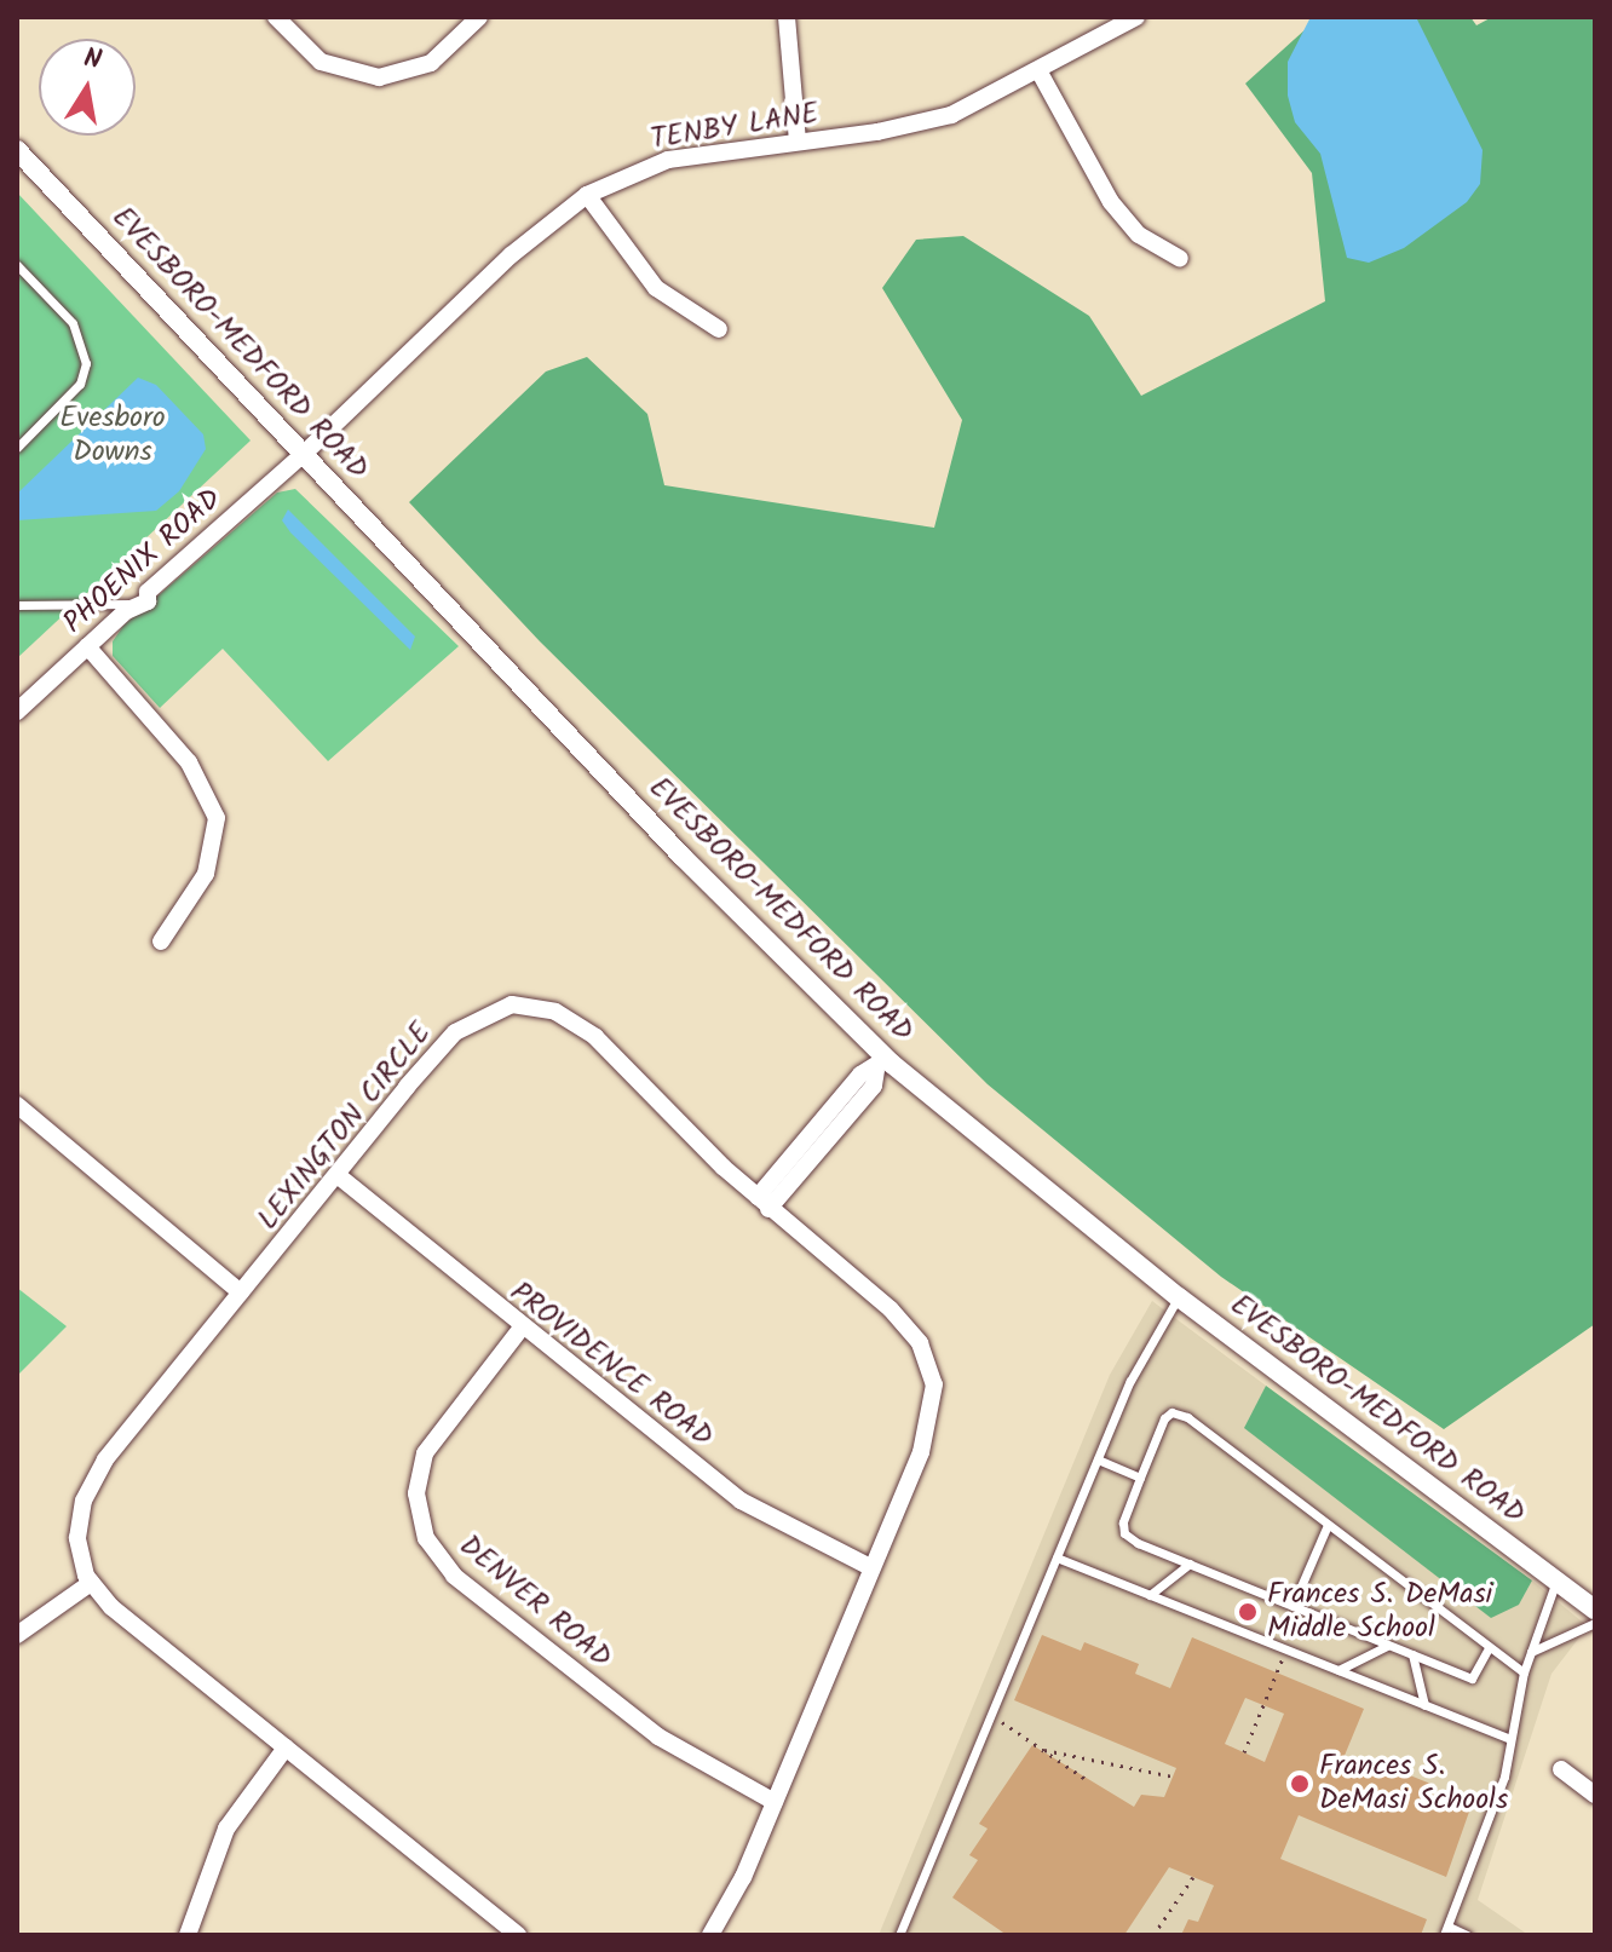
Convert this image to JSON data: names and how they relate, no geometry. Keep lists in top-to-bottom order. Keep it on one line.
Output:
{"streets":{"street":["TENBY LANE","EVESBORO-MEDFORD ROAD","PHOENIX ROAD","LEXINGTON CIRCLE","PROVIDENCE ROAD","DENVER ROAD"]},"crossings":[["TENBY LANE","EVESBORO-MEDFORD ROAD"],["TENBY LANE","PHOENIX ROAD"],["EVESBORO-MEDFORD ROAD","PHOENIX ROAD"],["LEXINGTON CIRCLE","PROVIDENCE ROAD"],["LEXINGTON CIRCLE","DENVER ROAD"],["PROVIDENCE ROAD","DENVER ROAD"]],"parks":["Evesboro Downs"],"places":["Frances S. DeMasi Middle School","Frances S. DeMasi Schools"],"north":"top"}
